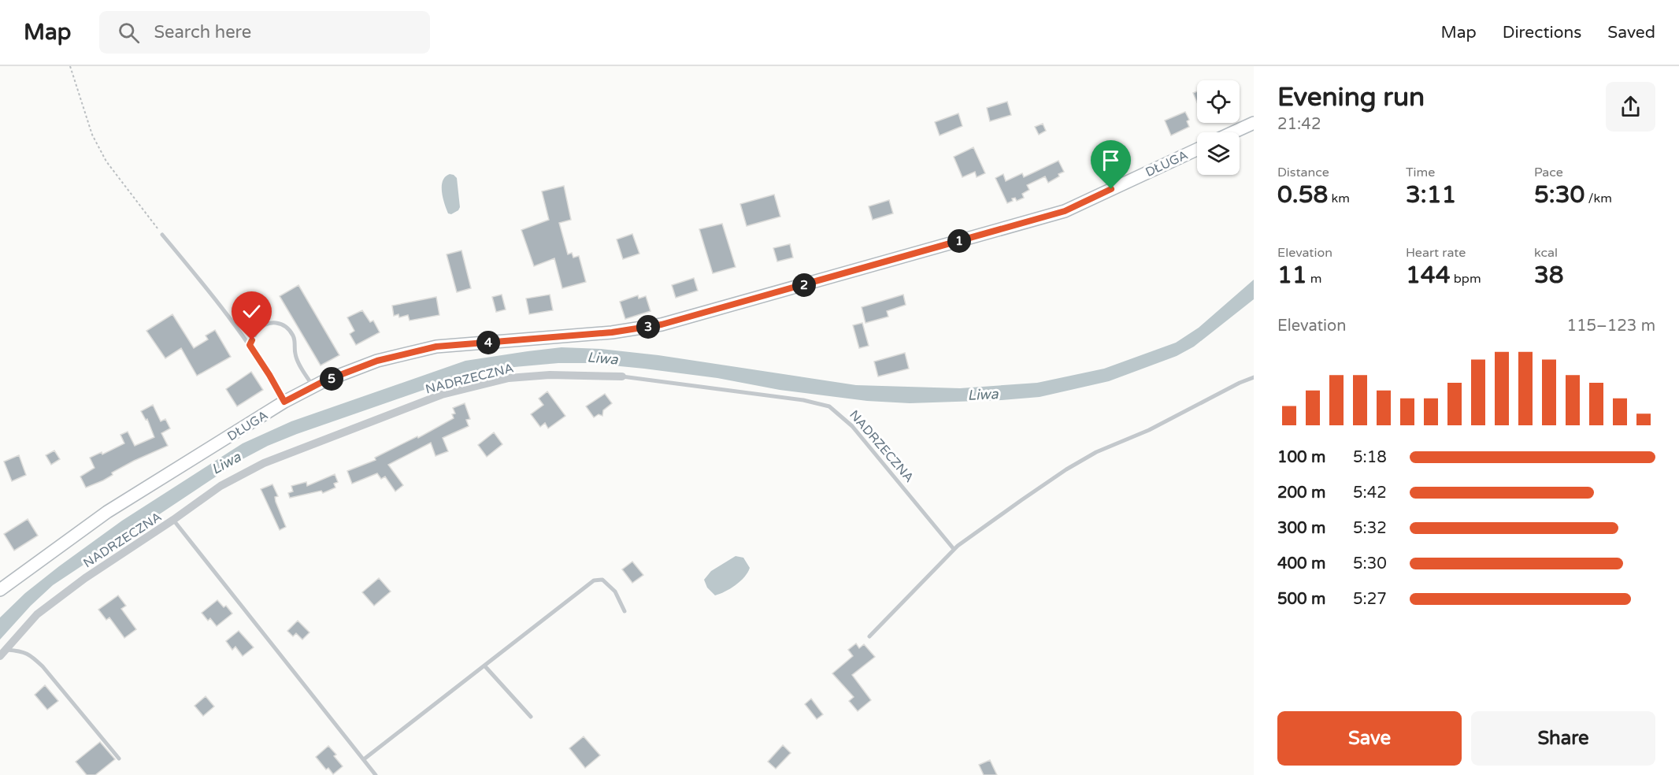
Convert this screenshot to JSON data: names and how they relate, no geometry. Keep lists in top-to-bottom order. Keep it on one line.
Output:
{"streets":{"street":["DŁUGA","NADRZECZNA"]},"water":["Liwa"],"page":{"header":"Map","search":"Search here","nav":["Map","Directions","Saved"],"heading":["Evening run","21:42"],"stats":[["Distance","0.58 km"],["Time","3:11"],["Pace","5:30 /km"],["Elevation","11 m"],["Heart rate","144 bpm"],["kcal","38"]],"pins":["1","2","3","4","5"],"chart":["Elevation","115–123 m"],"list":[{"name":"100 m","note":"5:18"},{"name":"200 m","note":"5:42"},{"name":"300 m","note":"5:32"},{"name":"400 m","note":"5:30"},{"name":"500 m","note":"5:27"}],"buttons":["Save","Share"]}}
